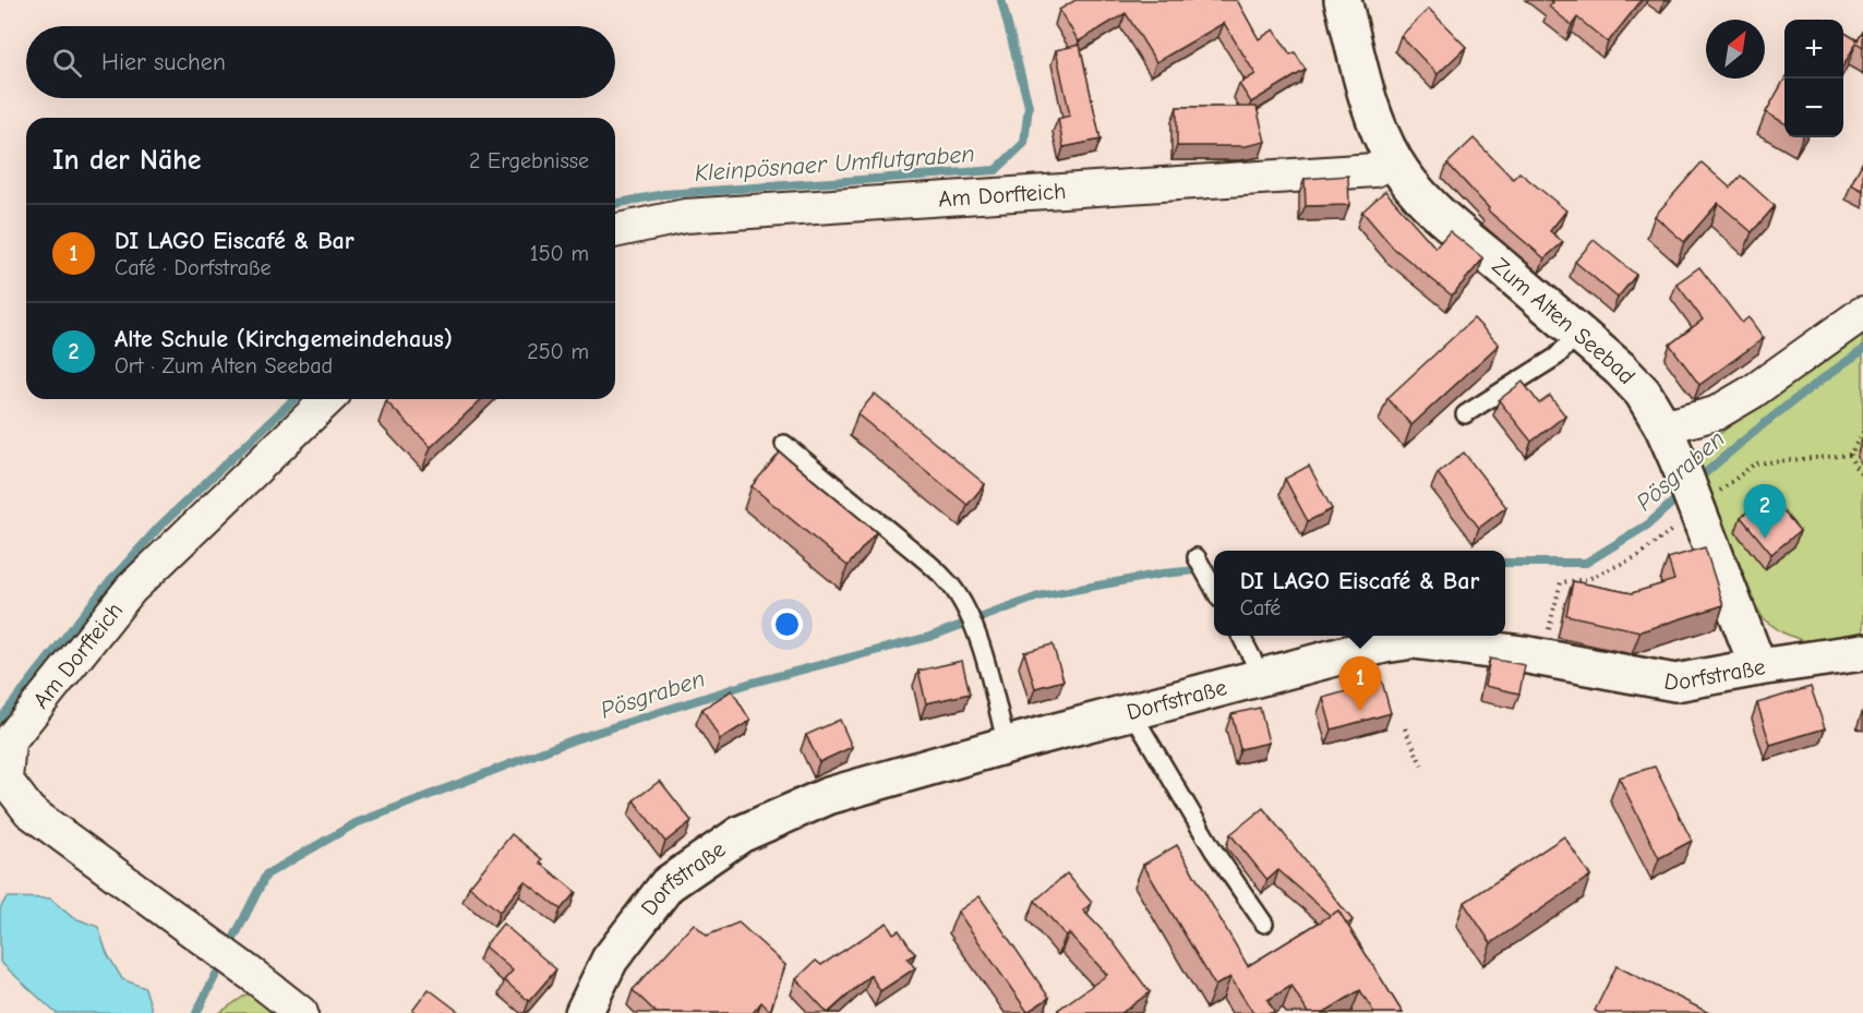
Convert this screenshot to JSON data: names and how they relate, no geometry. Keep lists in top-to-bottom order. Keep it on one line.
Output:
{"streets":{"street":["Am Dorfteich","Zum Alten Seebad","Dorfstraße"]},"crossings":[["Am Dorfteich","Zum Alten Seebad"],["Zum Alten Seebad","Dorfstraße"]],"water":["Kleinpösnaer Umflutgraben","Pösgraben"],"north":"top right","page":{"map_buttons":["+","−"],"search":"Hier suchen","heading":["In der Nähe","2 Ergebnisse"],"list":[{"mark":"1","name":"DI LAGO Eiscafé & Bar","note":"Café · Dorfstraße","value":"150 m"},{"mark":"2","name":"Alte Schule (Kirchgemeindehaus)","note":"Ort · Zum Alten Seebad","value":"250 m"}],"pins":["2","1"],"popup":["DI LAGO Eiscafé & Bar","Café"]}}
